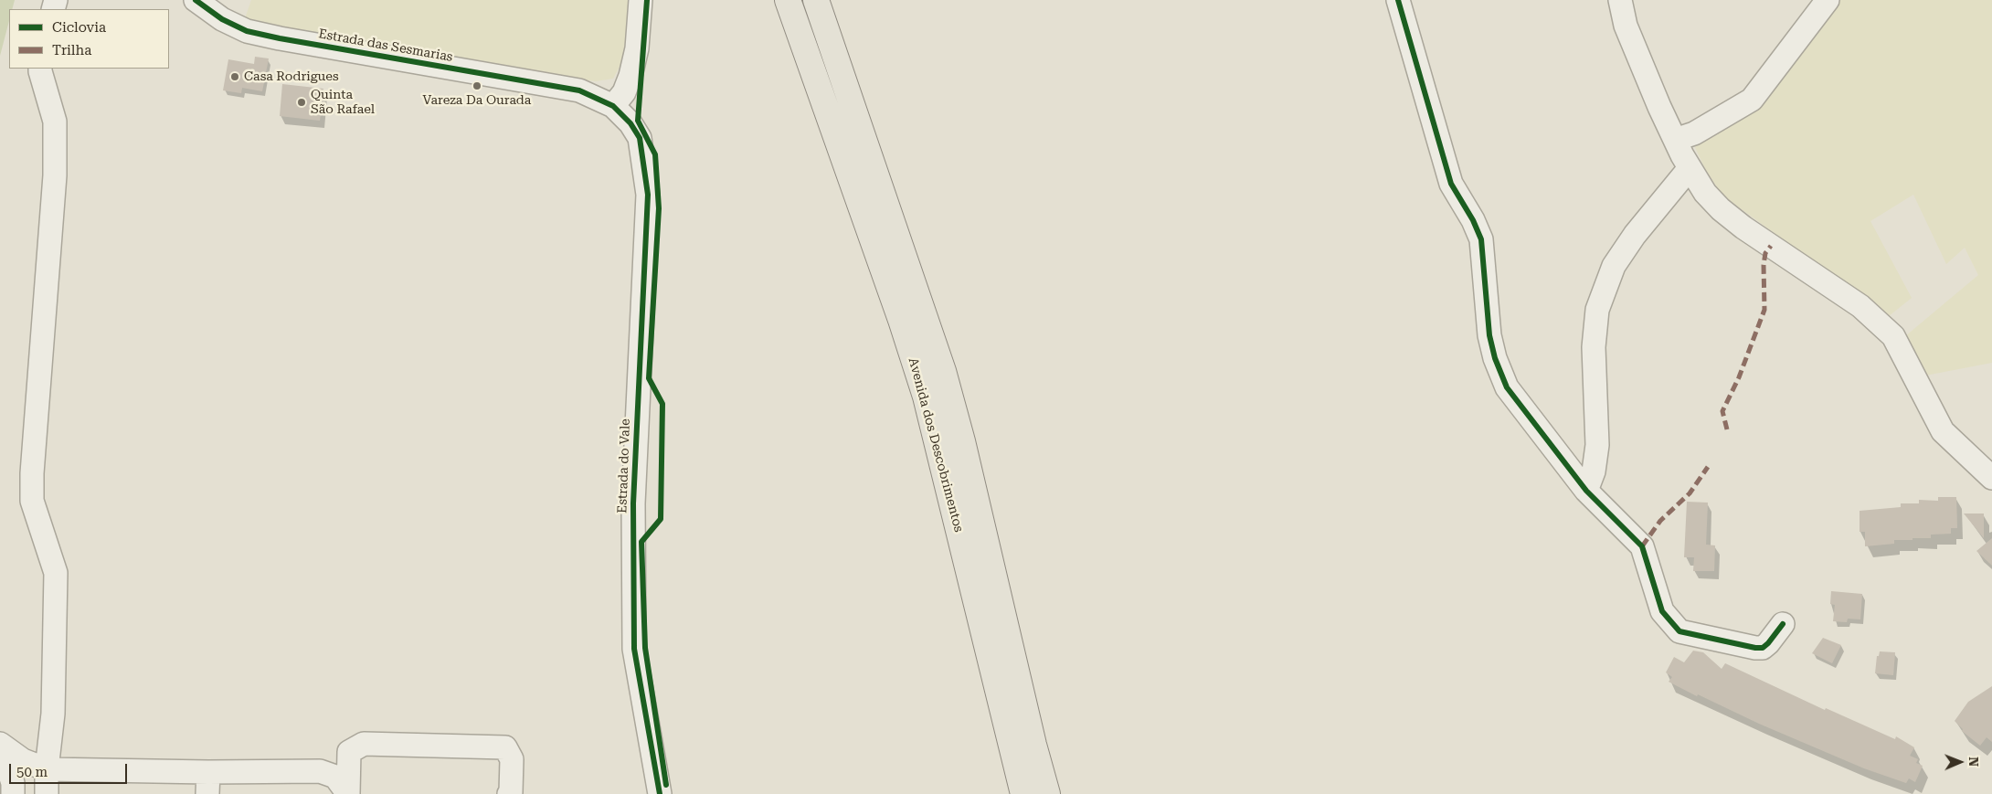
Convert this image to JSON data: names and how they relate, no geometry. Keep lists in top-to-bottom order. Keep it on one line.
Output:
{"streets":{"main road":["Avenida dos Descobrimentos"],"street":["Estrada das Sesmarias","Estrada do Vale"]},"crossings":[["Estrada das Sesmarias","Estrada do Vale"]],"places":["Casa Rodrigues","Vareza Da Ourada","Quinta São Rafael"],"legend":["Ciclovia","Trilha"],"scale_bar":"50 m","north":"right"}
